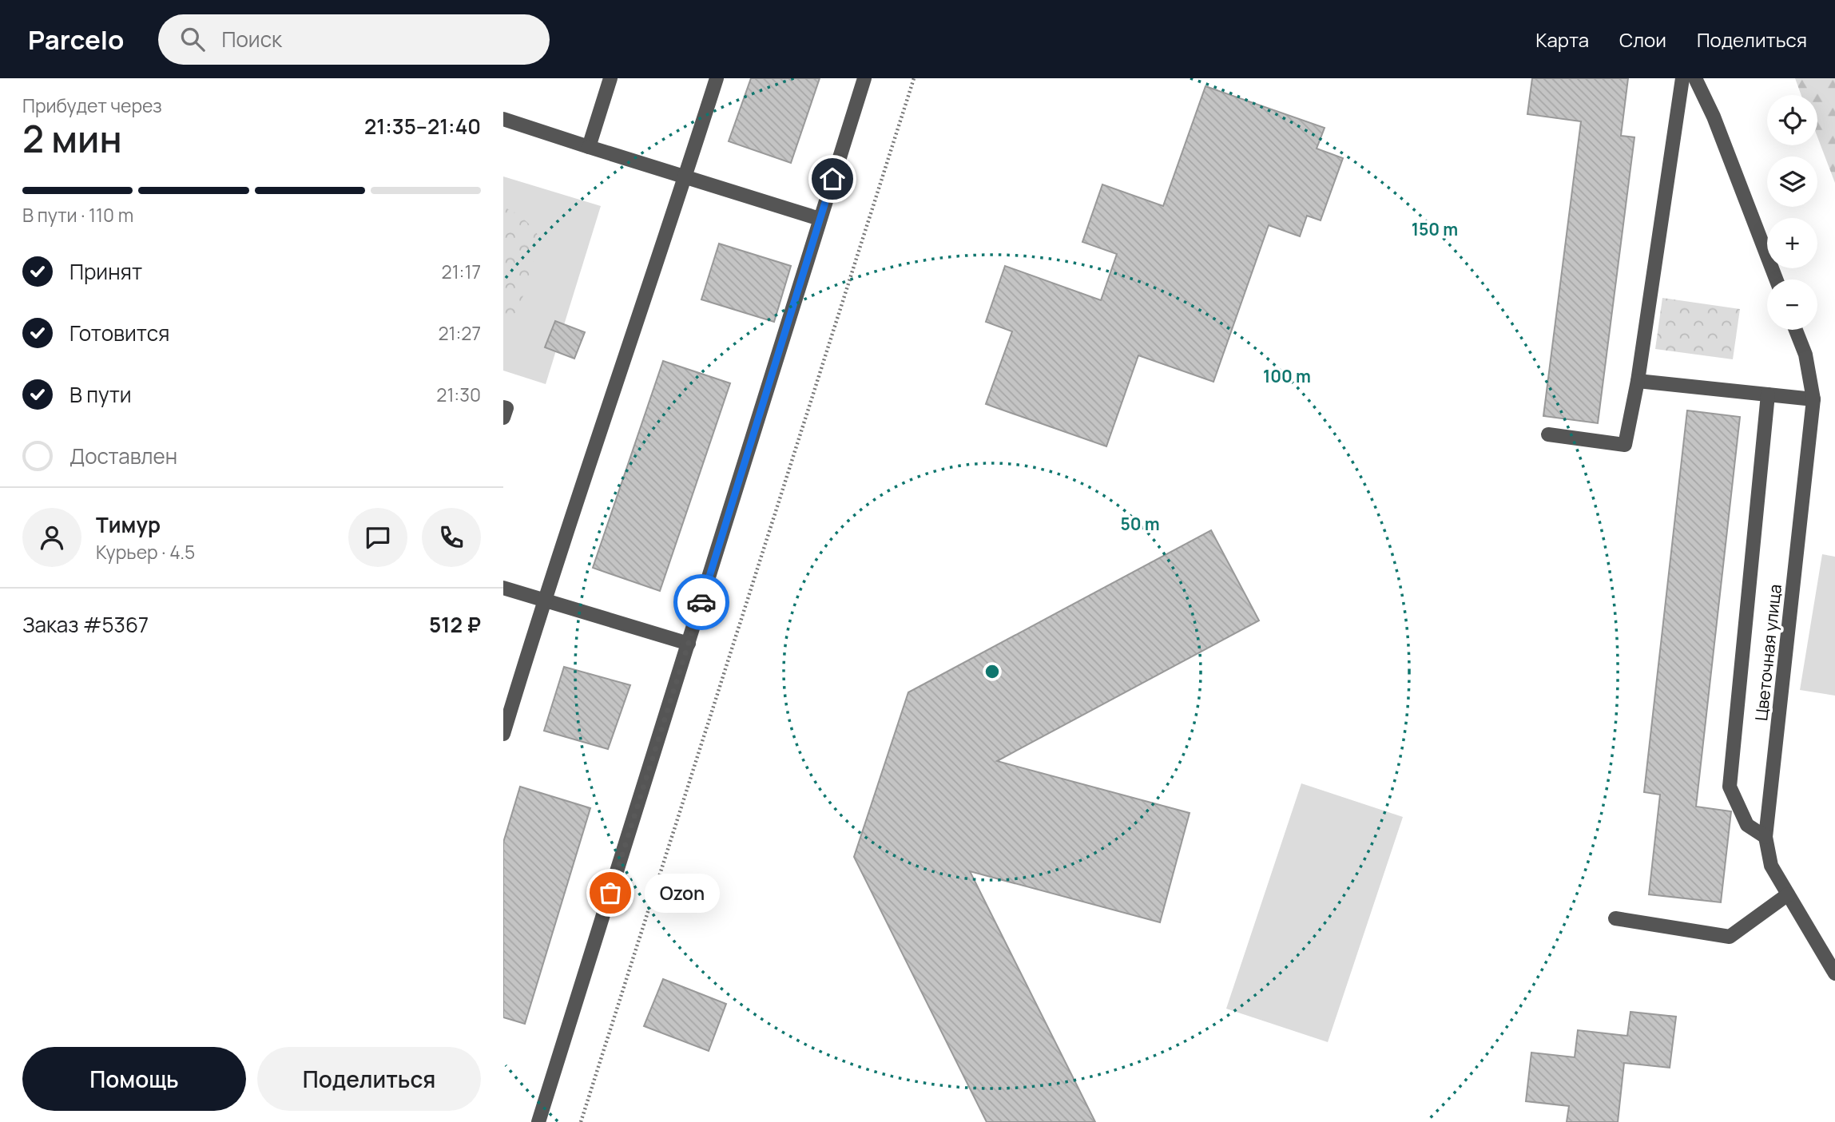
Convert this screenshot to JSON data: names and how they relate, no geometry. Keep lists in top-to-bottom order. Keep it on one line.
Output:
{"streets":{"street":["Цветочная улица"]},"places":["Ozon"],"page":{"header":"Parcelo","search":"Поиск","nav":["Карта","Слои","Поделиться"],"heading":["2 мин","Прибудет через","21:35–21:40"],"panel":["Тимур","Курьер · 4.5","Заказ #5367","512 ₽"],"map_buttons":["+","−"],"bar":"В пути · 110 m","list":[["Принят","21:17"],["Готовится","21:27"],["В пути","21:30"],"Доставлен"],"bubble":"Ozon","buttons":["Помощь","Поделиться"]},"rings":["150 m","100 m","50 m"]}
